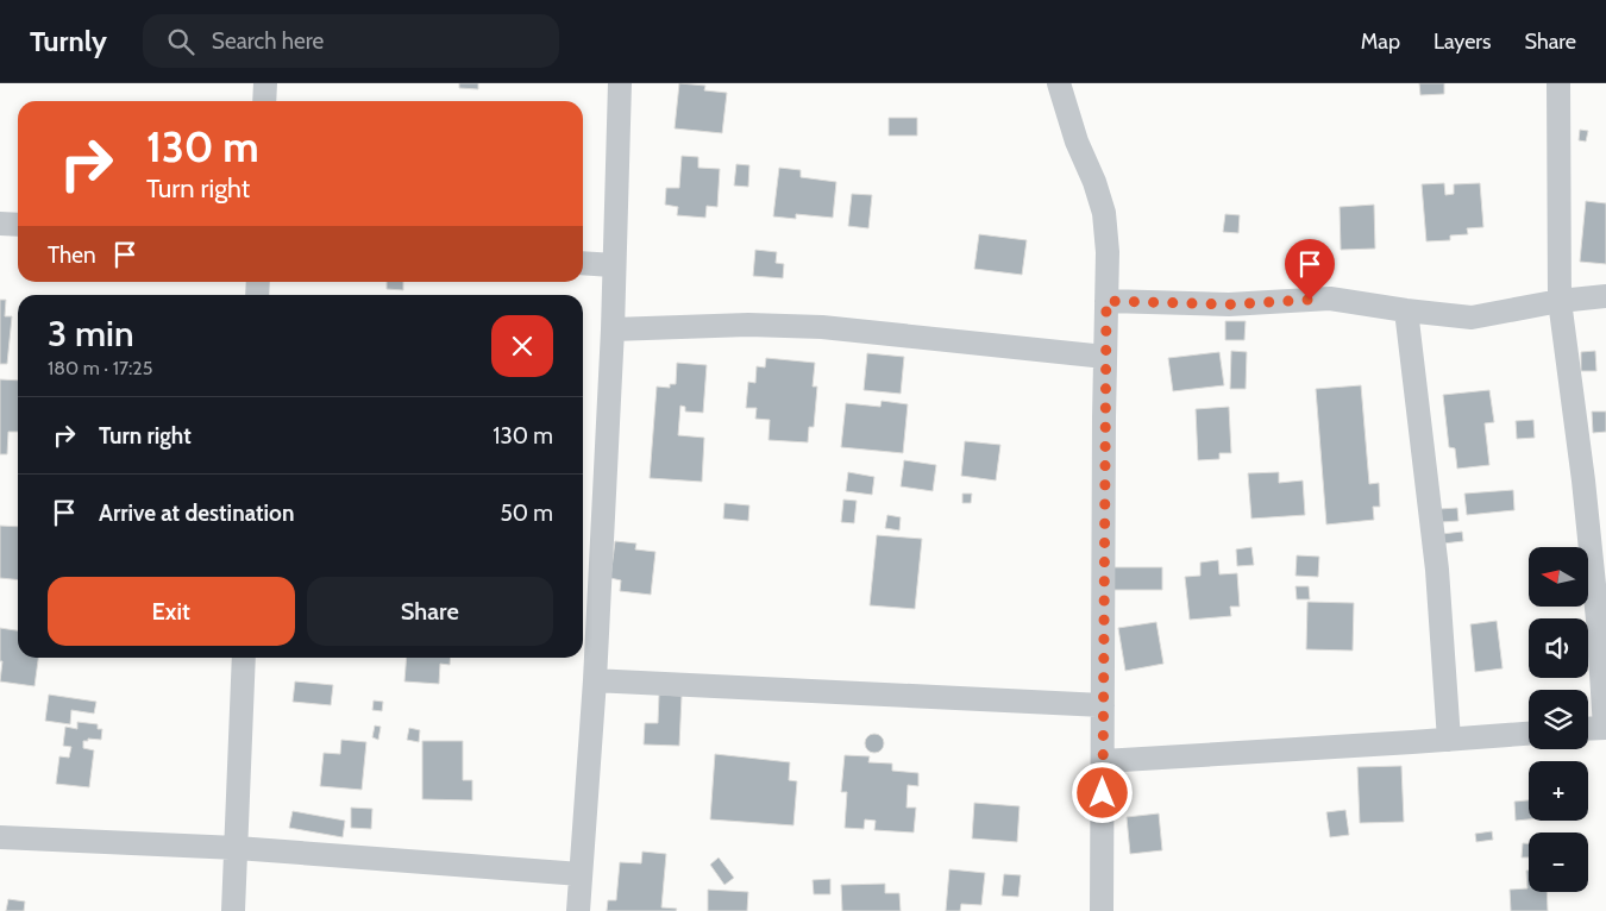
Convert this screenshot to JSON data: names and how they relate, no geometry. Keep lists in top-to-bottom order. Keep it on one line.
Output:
{"north":"left","page":{"header":"Turnly","search":"Search here","nav":["Map","Layers","Share"],"turn":["130 m","Turn right"],"then":"Then","heading":["3 min","180 m · 17:25"],"list":[{"name":"Turn right","value":"130 m"},{"name":"Arrive at destination","value":"50 m"}],"map_buttons":["+","−"],"buttons":["Exit","Share"]}}
